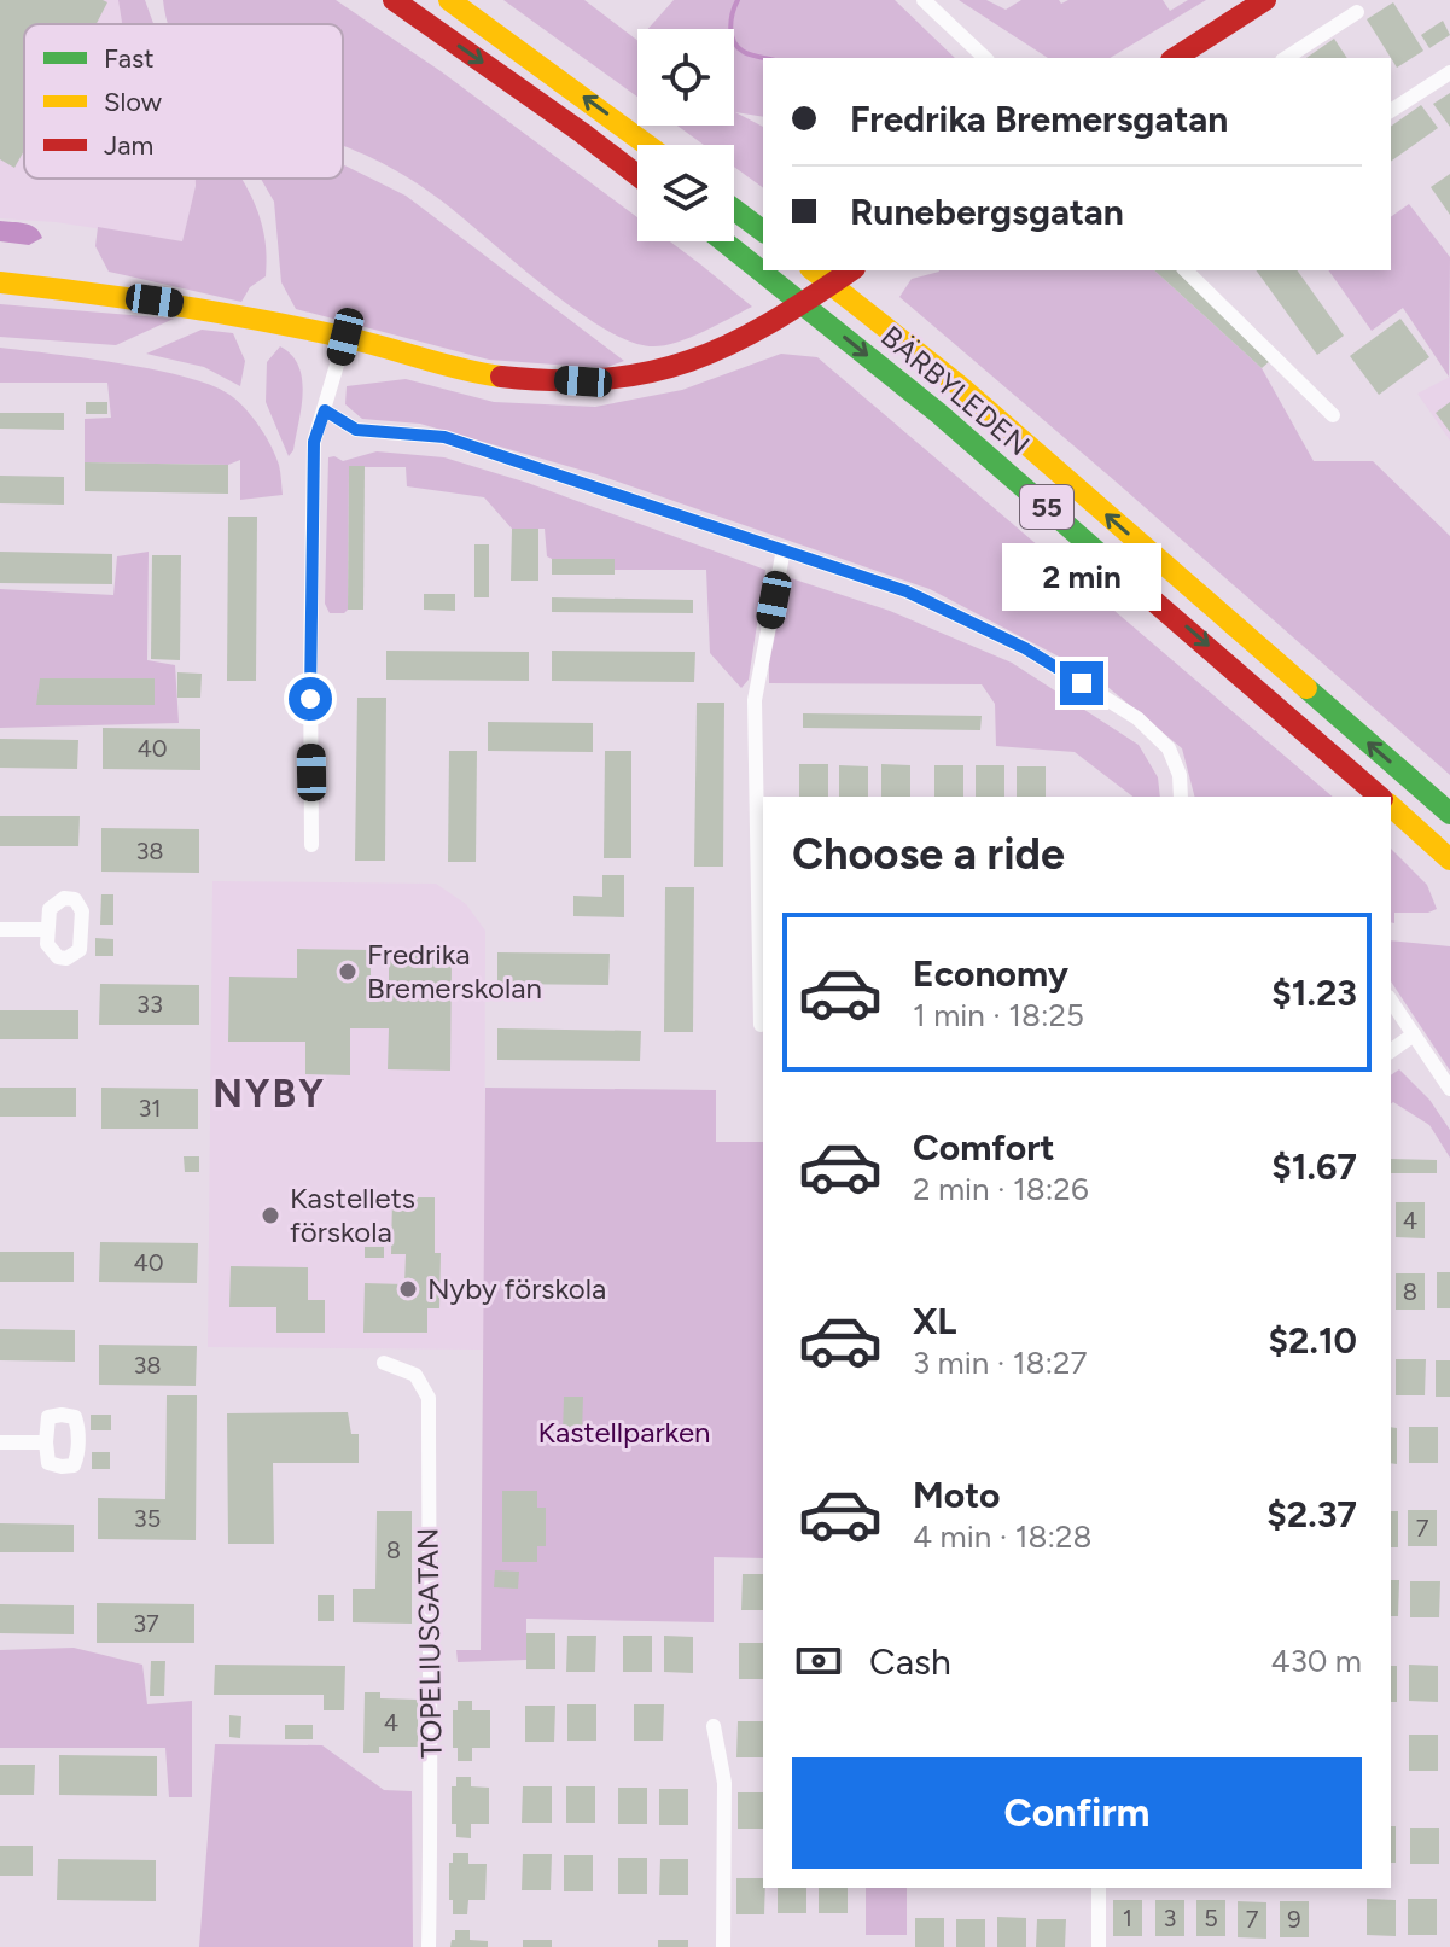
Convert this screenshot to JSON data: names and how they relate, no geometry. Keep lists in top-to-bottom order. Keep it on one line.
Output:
{"streets":{"main road":["BÄRBYLEDEN","55"],"street":["TOPELIUSGATAN"]},"districts":["NYBY"],"parks":["Kastellparken"],"places":["Fredrika Bremerskolan","Kastellets förskola","Nyby förskola"],"house_numbers":["40","38","33","31","4","40","8","38","35","7","8","37","4","1","3","5","7","9"],"legend":["Fast","Slow","Jam"],"page":{"banner":["Fredrika Bremersgatan","Runebergsgatan"],"bubble":"2 min","heading":"Choose a ride","list":[{"name":"Economy","note":"1 min · 18:25","value":"$1.23"},{"name":"Comfort","note":"2 min · 18:26","value":"$1.67"},{"name":"XL","note":"3 min · 18:27","value":"$2.10"},{"name":"Moto","note":"4 min · 18:28","value":"$2.37"}],"pay":["Cash","430 m"],"buttons":"Confirm"}}
